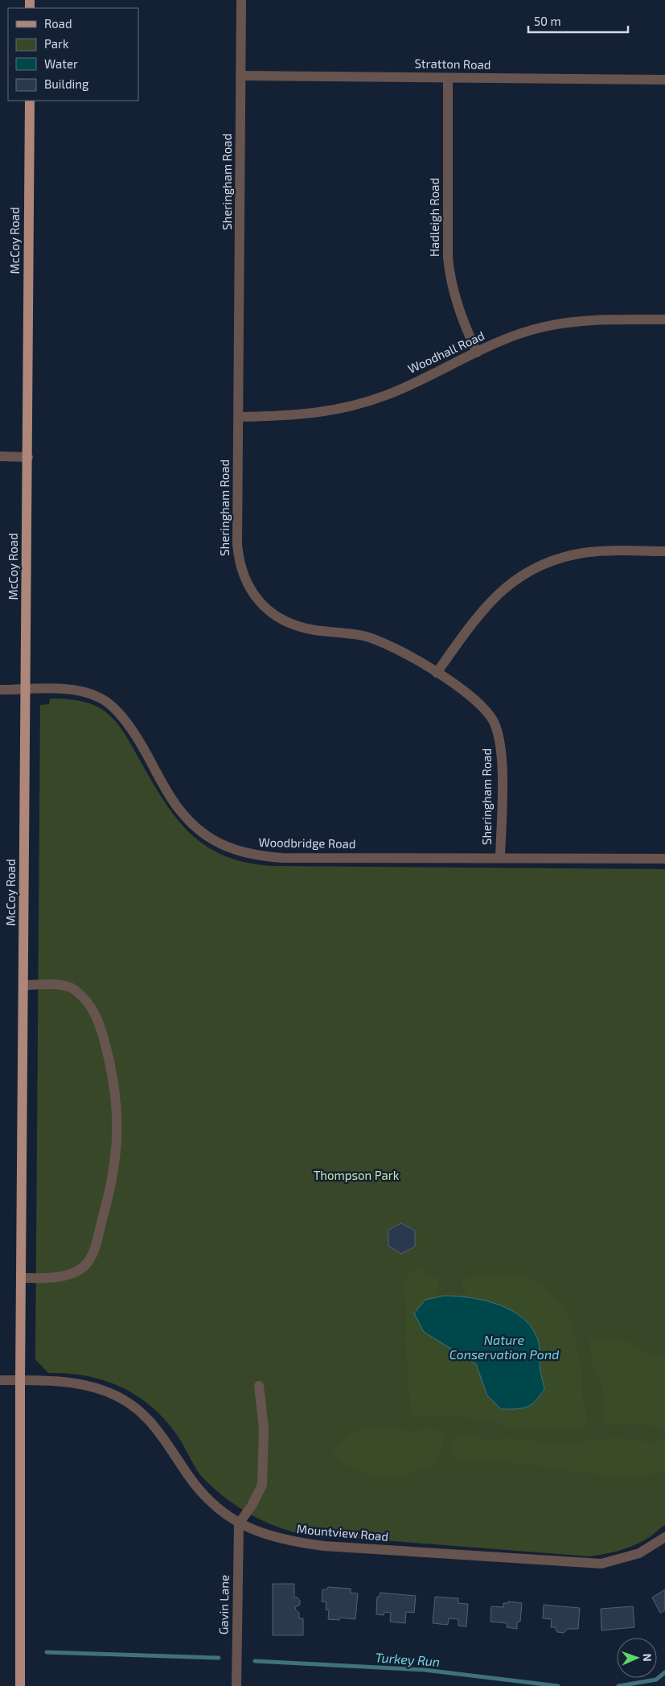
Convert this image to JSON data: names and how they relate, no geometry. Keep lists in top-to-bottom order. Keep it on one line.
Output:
{"streets":{"main road":["McCoy Road"],"street":["Stratton Road","Sheringham Road","Hadleigh Road","Woodhall Road","Woodbridge Road","Mountview Road","Gavin Lane"]},"crossings":[["Stratton Road","Sheringham Road"],["Stratton Road","Hadleigh Road"],["Sheringham Road","Woodhall Road"],["Sheringham Road","Woodbridge Road"],["Hadleigh Road","Woodhall Road"],["McCoy Road","Woodbridge Road"],["McCoy Road","Mountview Road"],["Mountview Road","Gavin Lane"]],"water":["Nature Conservation Pond","Turkey Run"],"parks":["Thompson Park"],"legend":["Road","Park","Water","Building"],"scale_bar":"50 m","north":"right"}
